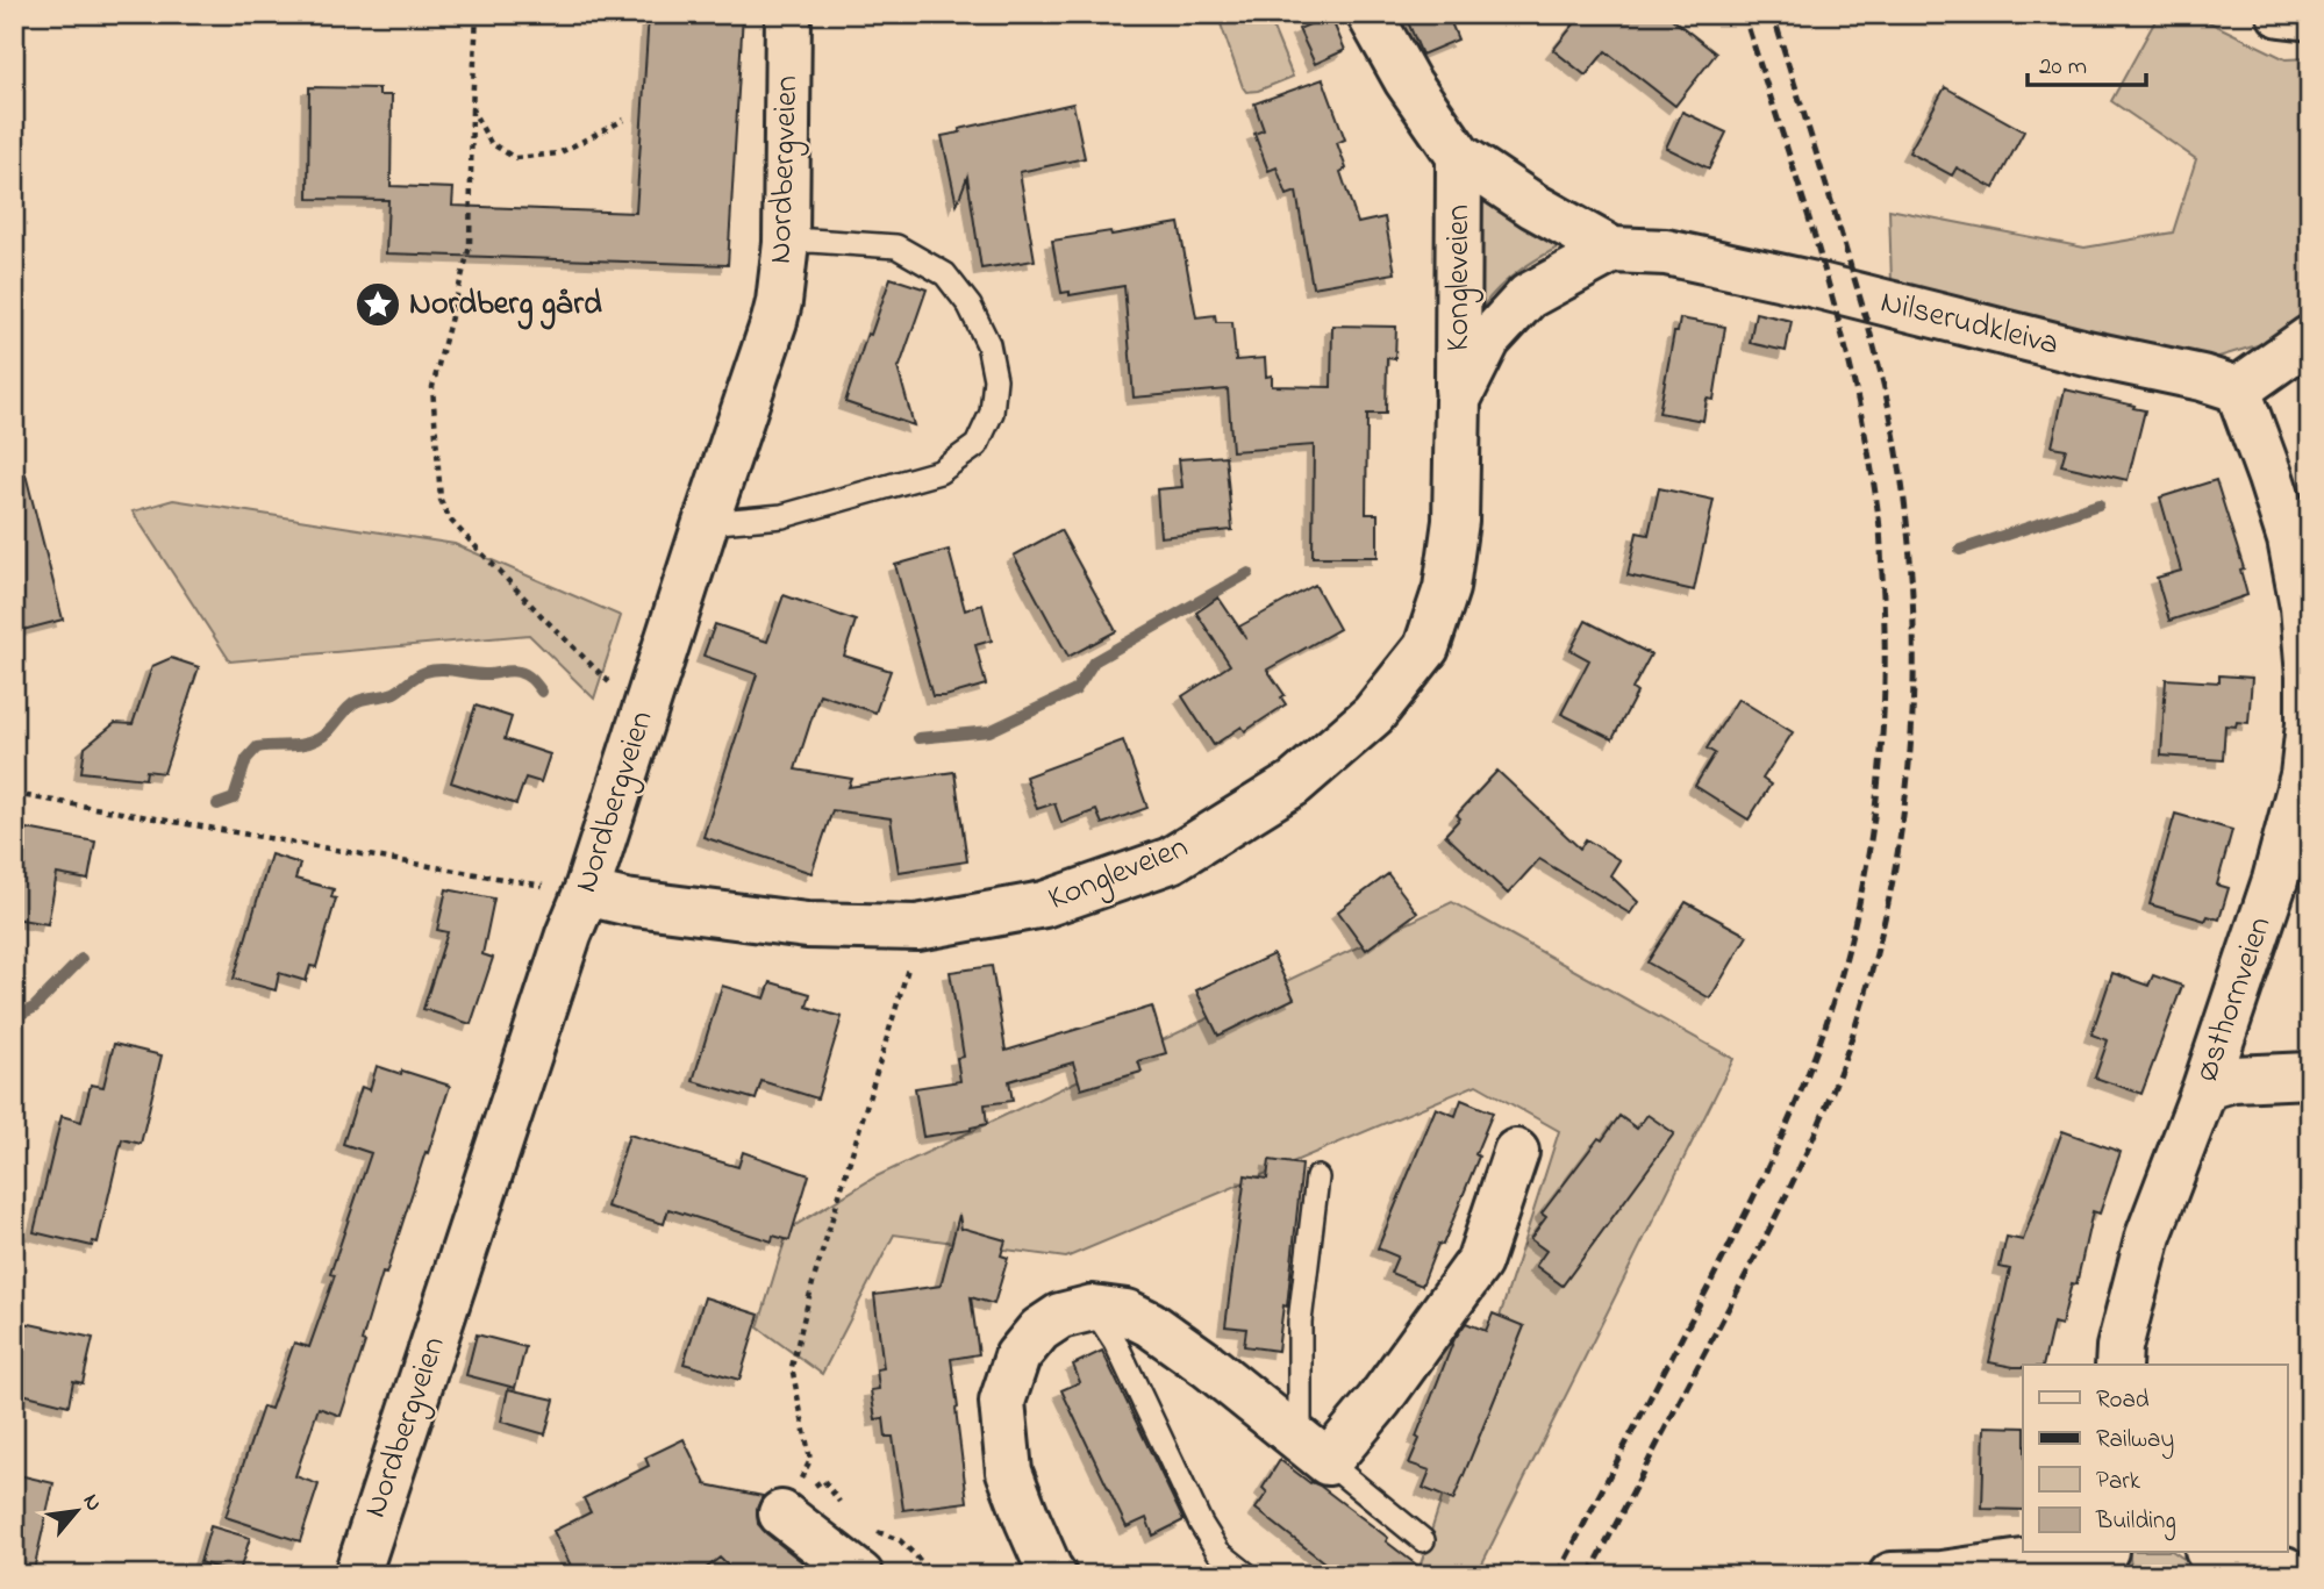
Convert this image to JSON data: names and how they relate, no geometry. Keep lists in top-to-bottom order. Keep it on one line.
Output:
{"streets":{"street":["Nordbergveien","Kongleveien","Nilserudkleiva","Østhornveien"]},"crossings":[["Nordbergveien","Kongleveien"],["Kongleveien","Nilserudkleiva"],["Nilserudkleiva","Østhornveien"]],"places":{"place":["Nordberg gård"]},"legend":["Road","Railway","Park","Building"],"scale_bar":"20 m","north":"top right"}
